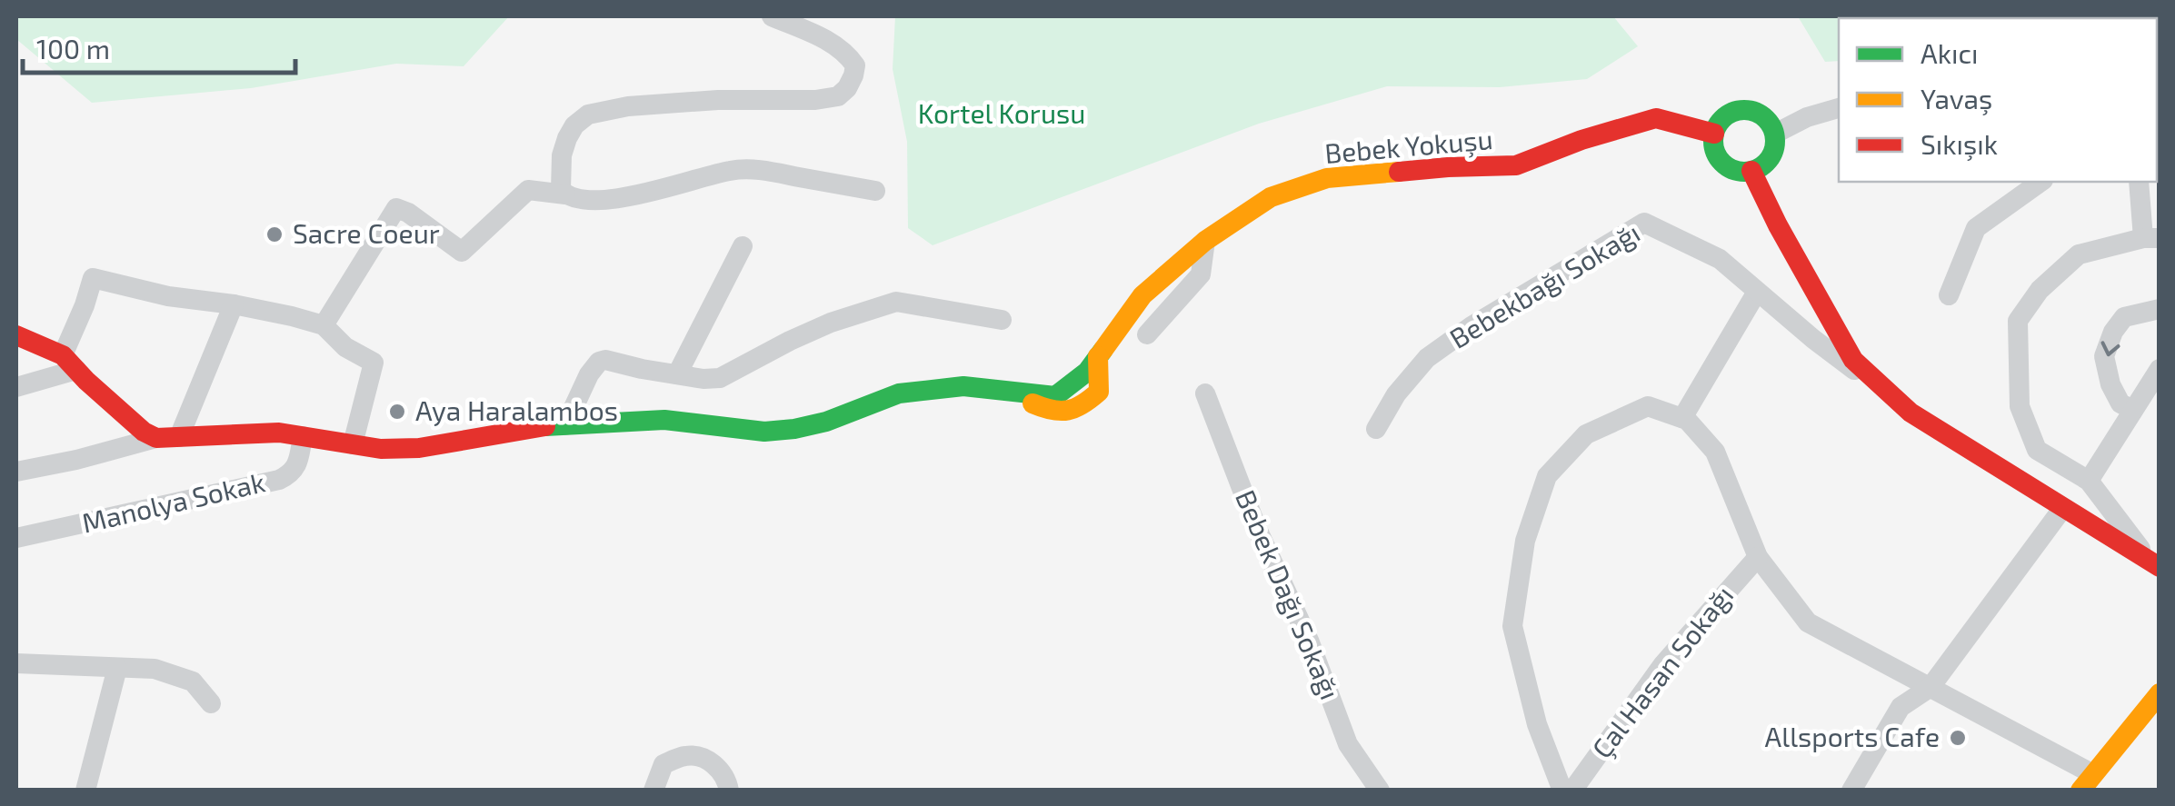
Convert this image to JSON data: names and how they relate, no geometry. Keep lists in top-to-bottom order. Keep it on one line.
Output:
{"streets":{"street":["Bebek Yokuşu","Bebekbağı Sokağı","Manolya Sokak","Bebek Dağı Sokağı","Çal Hasan Sokağı"]},"parks":["Kortel Korusu"],"places":["Sacre Coeur","Aya Haralambos","Allsports Cafe"],"legend":["Akıcı","Yavaş","Sıkışık"],"scale_bar":"100 m"}
